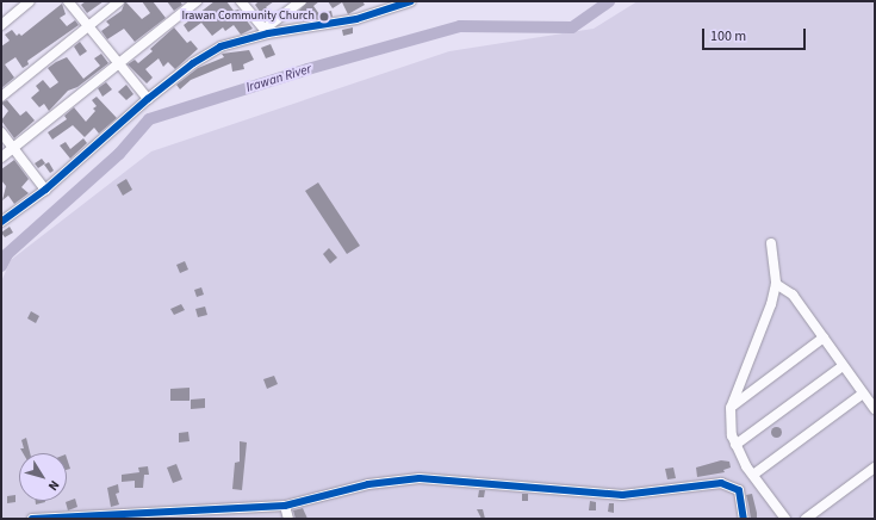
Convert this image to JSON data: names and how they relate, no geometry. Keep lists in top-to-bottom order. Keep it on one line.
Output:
{"water":["Irawan River"],"places":["Irawan Community Church"],"scale_bar":"100 m","north":"bottom right"}
